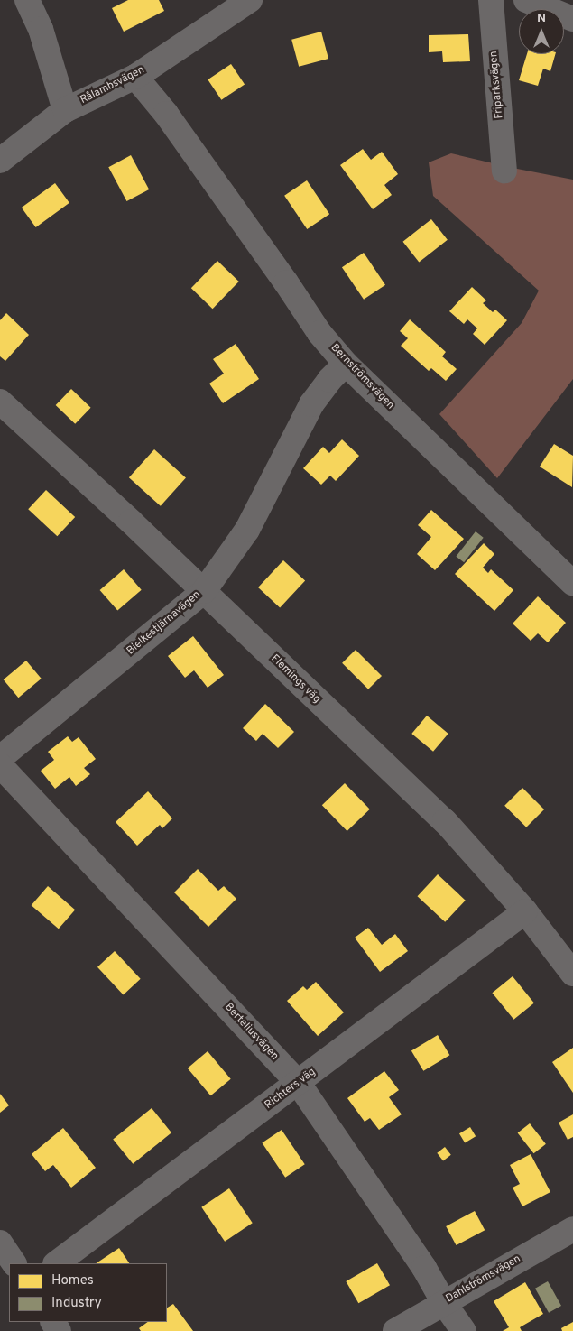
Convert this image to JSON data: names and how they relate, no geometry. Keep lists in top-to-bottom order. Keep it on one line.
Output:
{"streets":{"street":["Friparksvägen","Rålambsvägen","Bernströmsvägen","Bielkestjärnavägen","Flemings väg","Berteliusvägen","Richters väg","Dahlströmsvägen"]},"crossings":[["Rålambsvägen","Bernströmsvägen"],["Bernströmsvägen","Bielkestjärnavägen"],["Bielkestjärnavägen","Flemings väg"],["Flemings väg","Richters väg"],["Berteliusvägen","Richters väg"],["Berteliusvägen","Dahlströmsvägen"]],"legend":["Homes","Industry"],"north":"top"}
